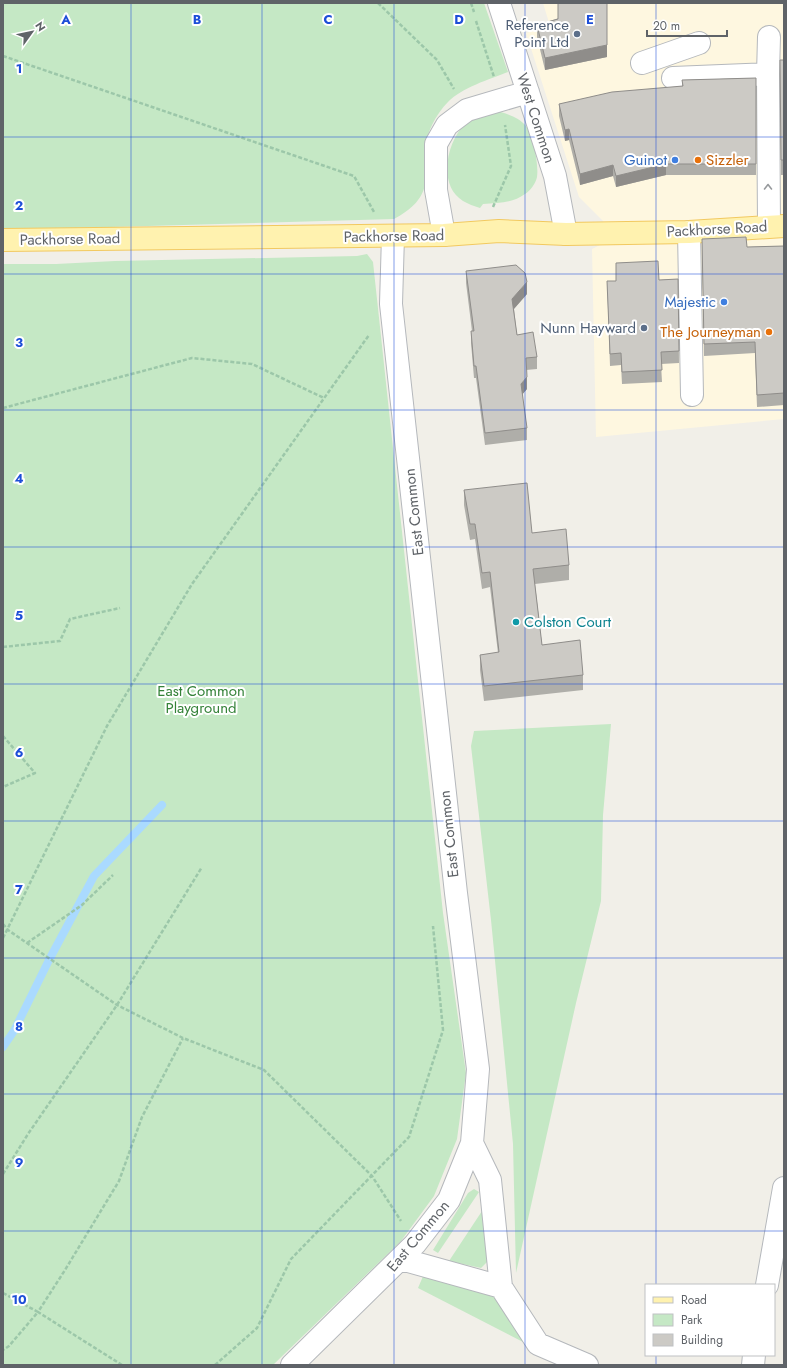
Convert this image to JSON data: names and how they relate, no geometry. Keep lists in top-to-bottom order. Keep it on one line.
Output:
{"streets":{"main road":["Packhorse Road"],"street":["West Common","East Common"]},"crossings":[["West Common","Packhorse Road"],["Packhorse Road","East Common"]],"parks":["East Common Playground"],"places":["Reference Point Ltd","Guinot","Sizzler","Majestic","Nunn Hayward","The Journeyman","Colston Court"],"legend":["Road","Park","Building"],"scale_bar":"20 m","north":"top right","grid":{"columns":["A","B","C","D","E"],"rows":["1","2","3","4","5","6","7","8","9","10"]}}
